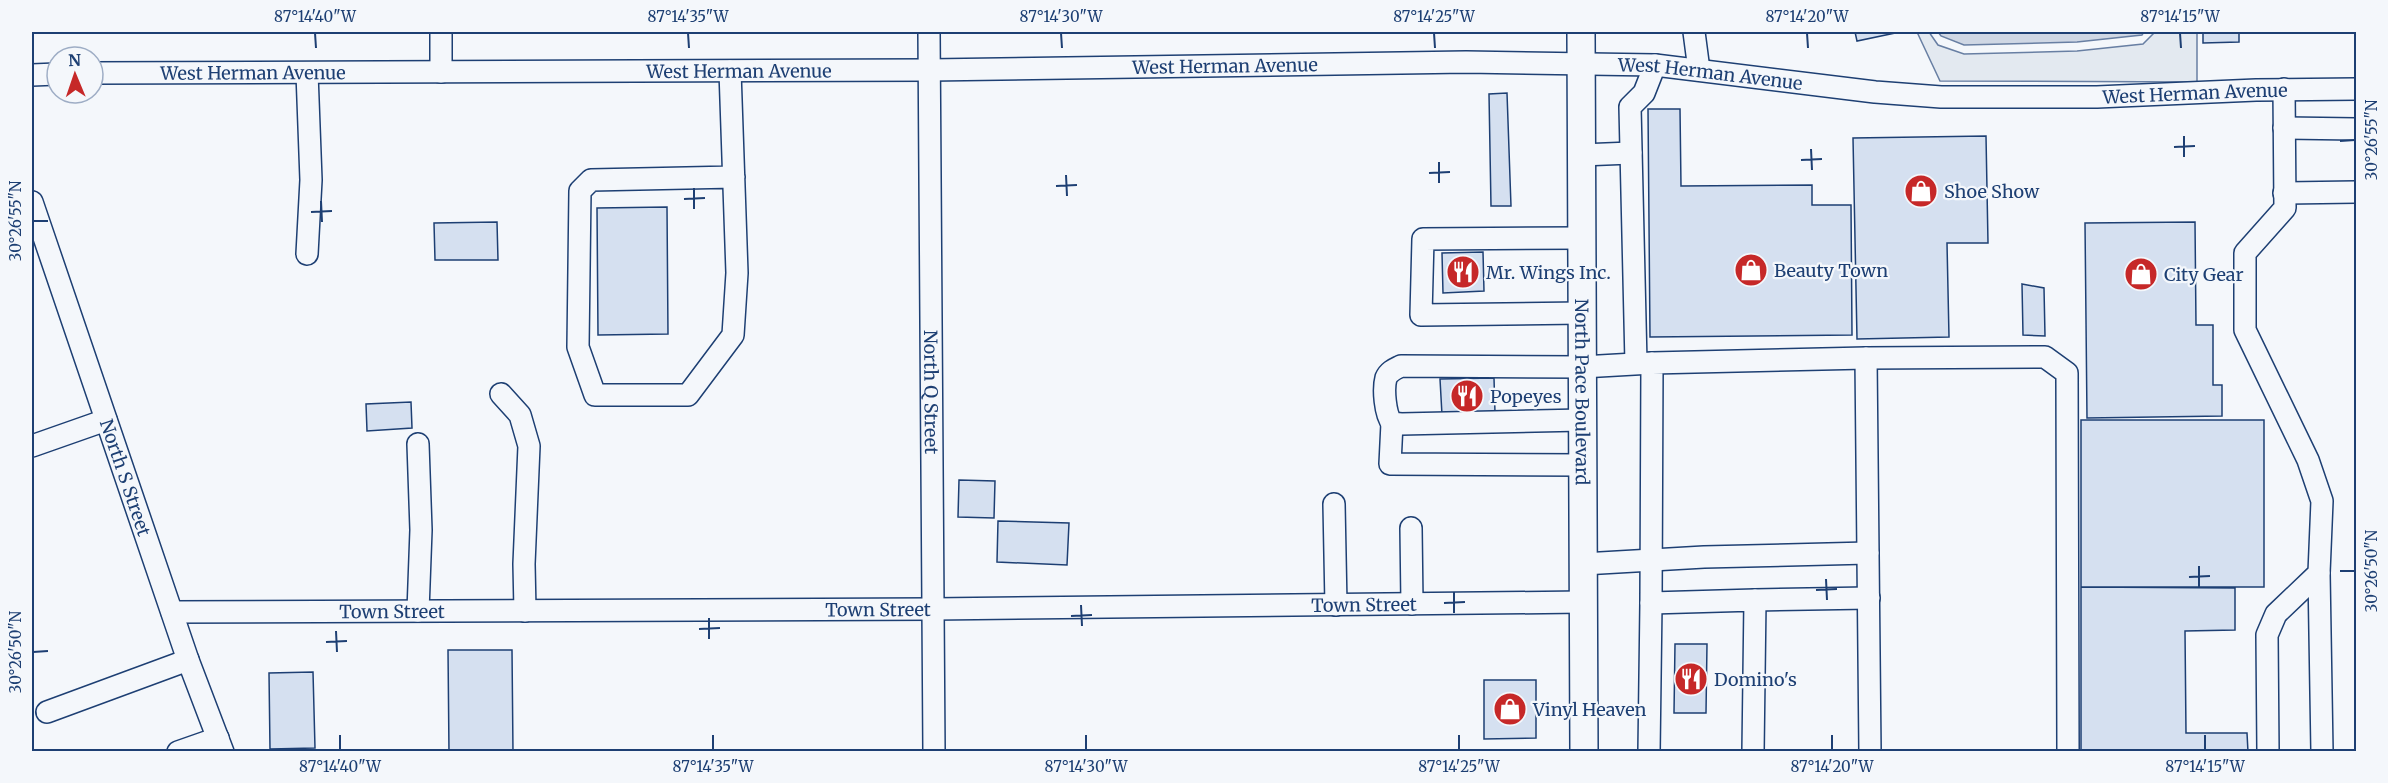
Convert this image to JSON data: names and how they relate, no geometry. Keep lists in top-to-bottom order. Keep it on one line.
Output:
{"streets":{"main road":["North Pace Boulevard"],"street":["West Herman Avenue","North Q Street","North S Street","Town Street"]},"crossings":[["West Herman Avenue","North Q Street"],["West Herman Avenue","North Pace Boulevard"],["North Q Street","Town Street"],["North Pace Boulevard","Town Street"],["North S Street","Town Street"]],"places":{"shop":["Shoe Show","Beauty Town","City Gear","Vinyl Heaven"],"restaurant":["Mr. Wings Inc.","Popeyes","Domino's"]},"north":"top","coordinates":["87°14'40\"W","87°14'35\"W","87°14'30\"W","87°14'25\"W","87°14'20\"W","87°14'15\"W","30°26'55\"N","30°26'50\"N"]}
